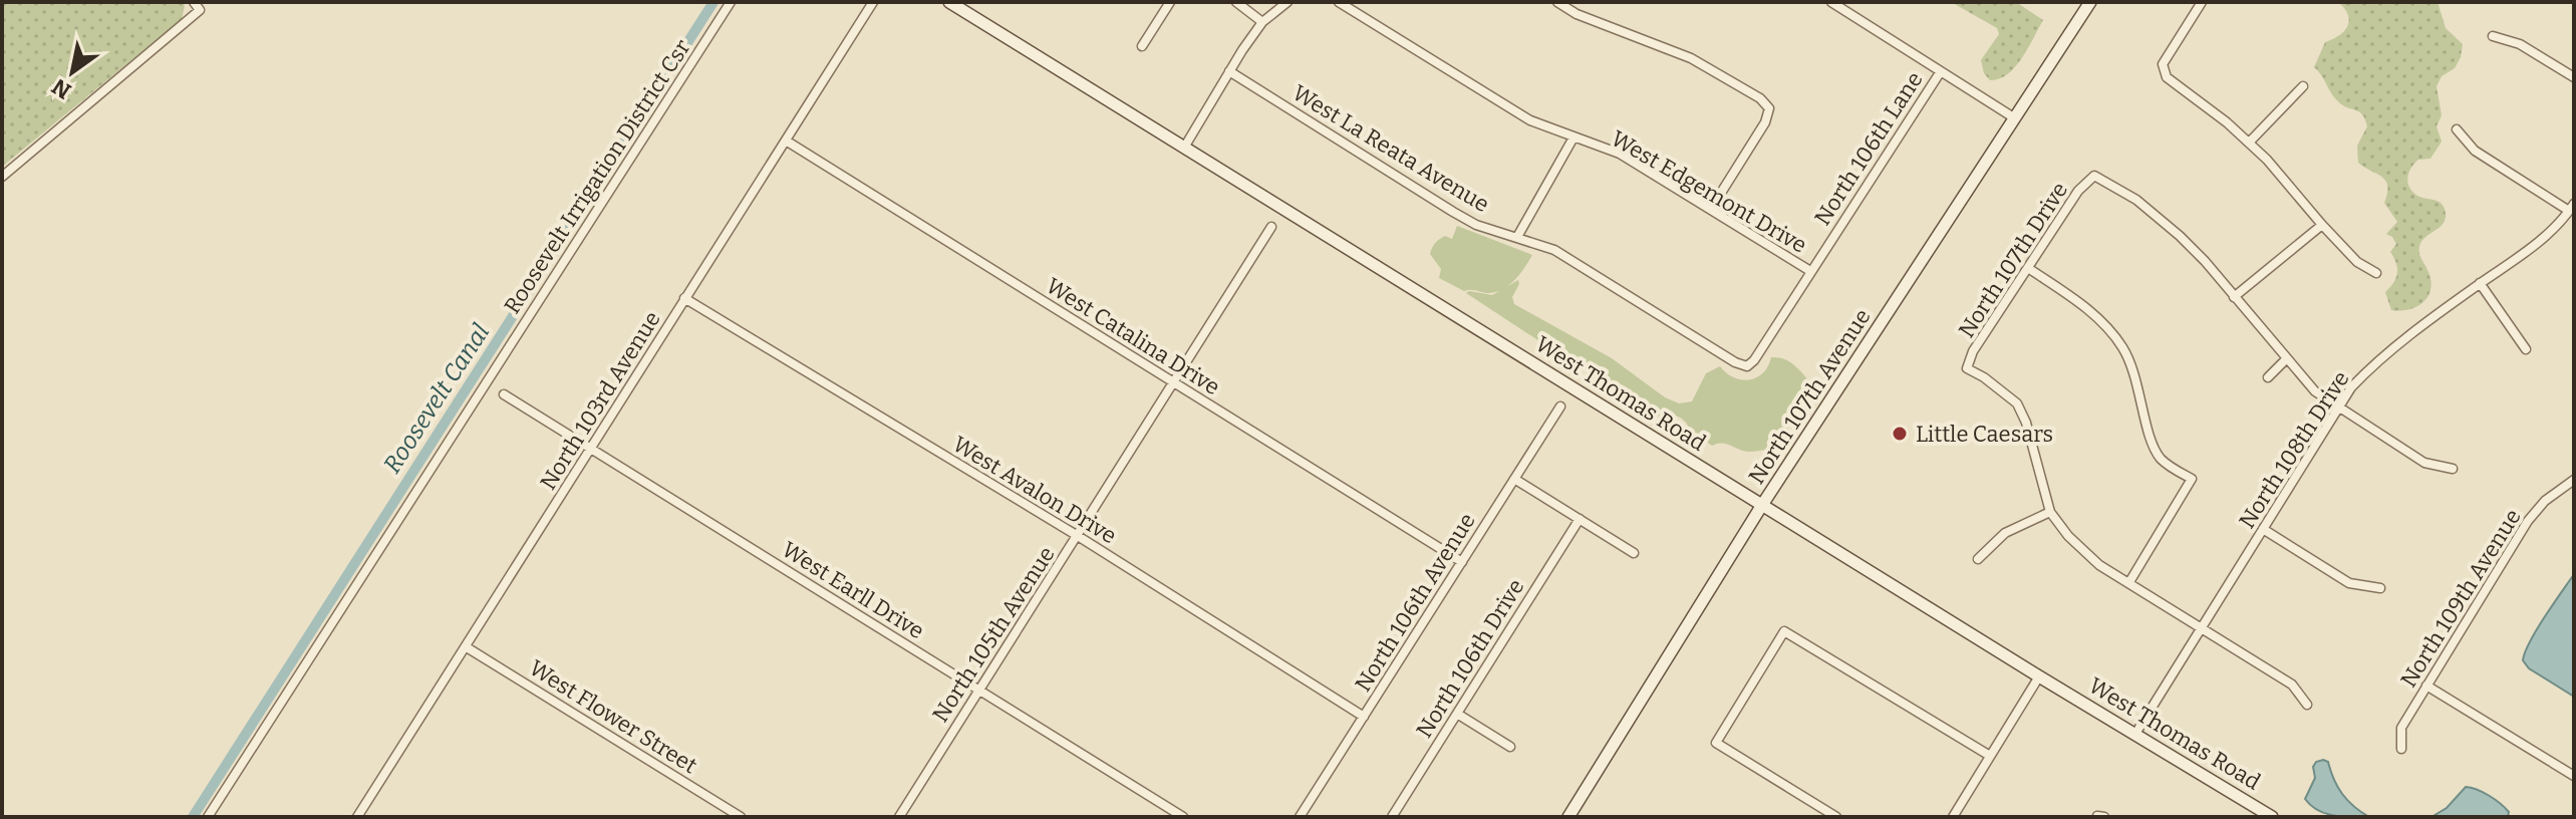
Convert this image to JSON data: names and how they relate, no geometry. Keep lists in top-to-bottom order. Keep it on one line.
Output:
{"streets":{"main road":["West Thomas Road","North 107th Avenue"],"street":["West La Reata Avenue","North 106th Lane","Roosevelt Irrigation District Csr","West Edgemont Drive","North 107th Drive","West Catalina Drive","North 103rd Avenue","North 108th Drive","West Avalon Drive","West Earll Drive","North 109th Avenue","North 106th Avenue","North 105th Avenue","North 106th Drive","West Flower Street"]},"crossings":[["West La Reata Avenue","North 106th Lane"],["North 106th Lane","West Edgemont Drive"],["West Catalina Drive","North 103rd Avenue"],["West Catalina Drive","North 106th Avenue"],["West Catalina Drive","North 105th Avenue"],["West Thomas Road","North 107th Avenue"],["West Thomas Road","North 108th Drive"],["North 103rd Avenue","West Avalon Drive"],["North 103rd Avenue","West Earll Drive"],["North 103rd Avenue","West Flower Street"],["West Avalon Drive","North 106th Avenue"],["West Avalon Drive","North 105th Avenue"],["West Earll Drive","North 105th Avenue"]],"water":["Roosevelt Canal"],"places":["Little Caesars"],"north":"bottom left"}
